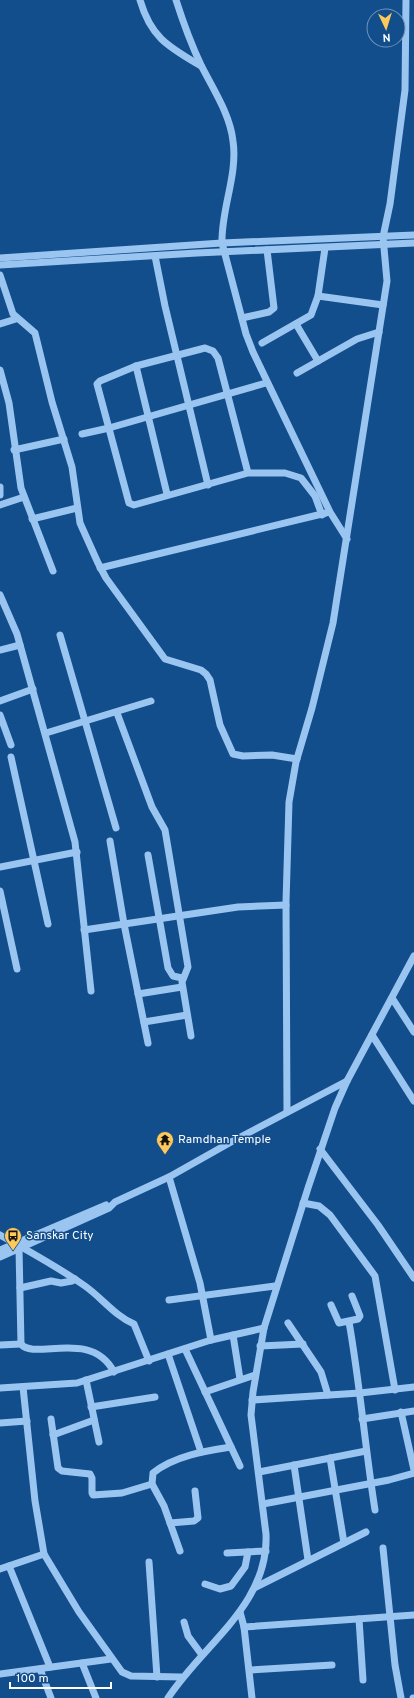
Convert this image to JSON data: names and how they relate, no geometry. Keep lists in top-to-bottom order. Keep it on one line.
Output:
{"places":{"temple":["Ramdhan Temple"],"bus stop":["Sanskar City"]},"scale_bar":"100 m","north":"bottom"}
